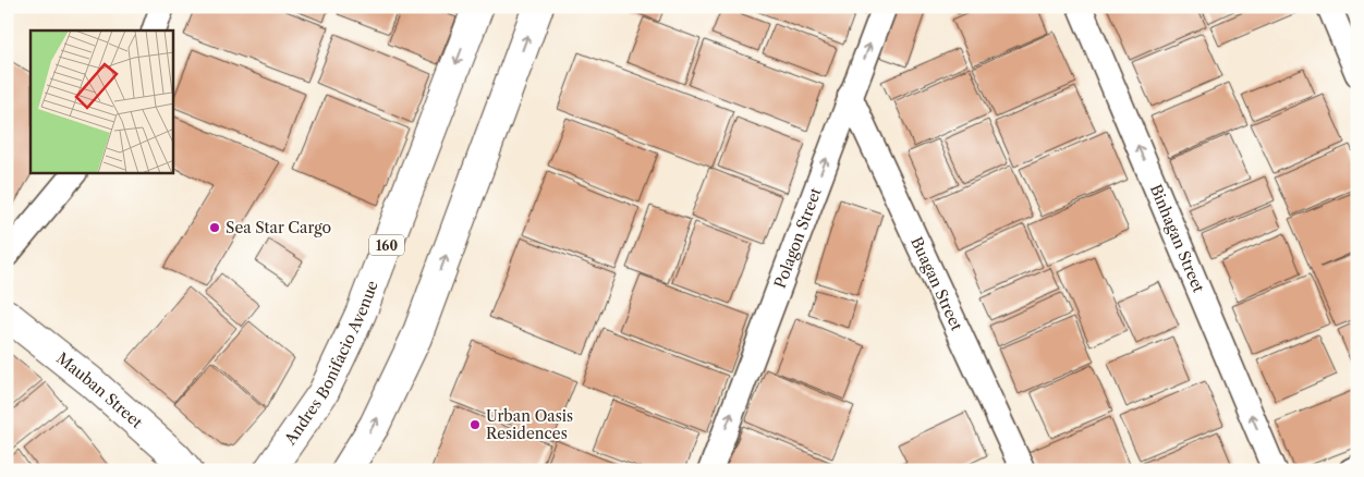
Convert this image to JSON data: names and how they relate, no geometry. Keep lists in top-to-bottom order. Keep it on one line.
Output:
{"streets":{"main road":["160","Andres Bonifacio Avenue","Mauban Street"],"street":["Polagon Street","Binhagan Street","Buagan Street"]},"crossings":[["Polagon Street","Buagan Street"]],"one_way":["Polagon Street","Binhagan Street"],"places":["Sea Star Cargo","Urban Oasis Residences"]}
